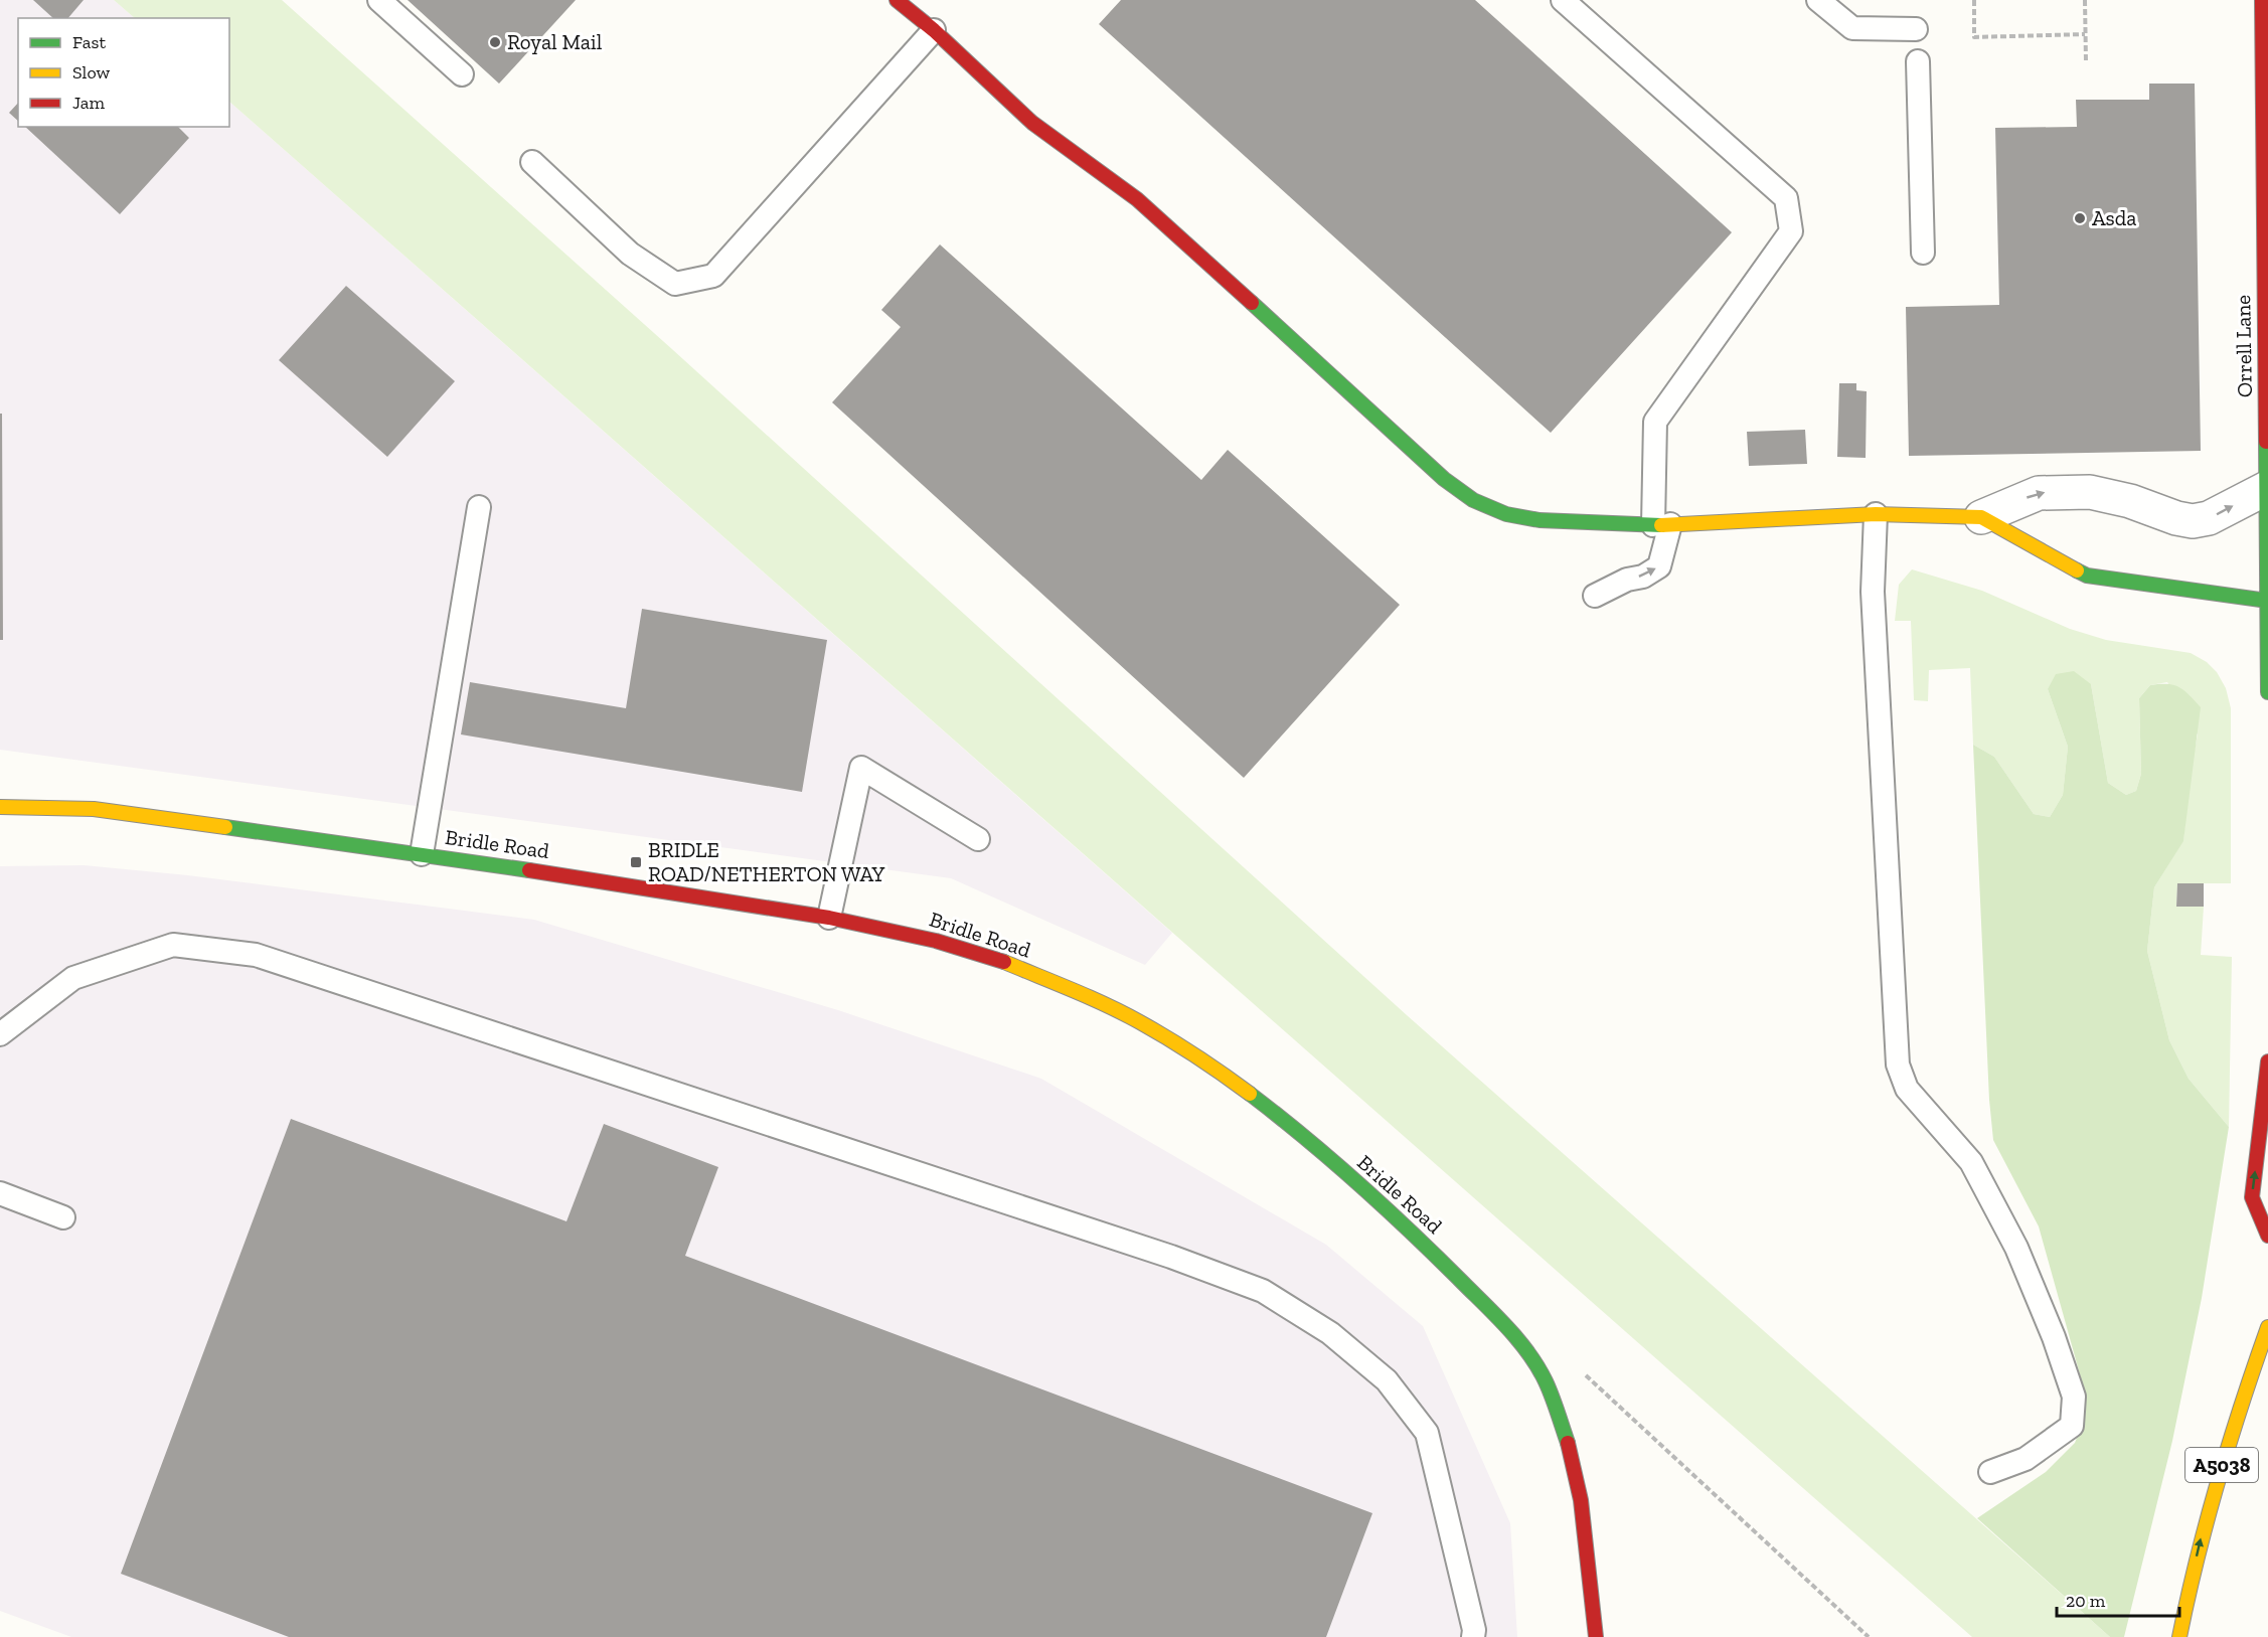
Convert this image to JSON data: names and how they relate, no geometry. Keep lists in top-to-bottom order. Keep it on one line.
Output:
{"streets":{"street":["Orrell Lane","Bridle Road","A5038"]},"places":{"other":["Royal Mail","Asda"],"transit":["BRIDLE ROAD/NETHERTON WAY"]},"legend":["Fast","Slow","Jam"],"scale_bar":"20 m"}
